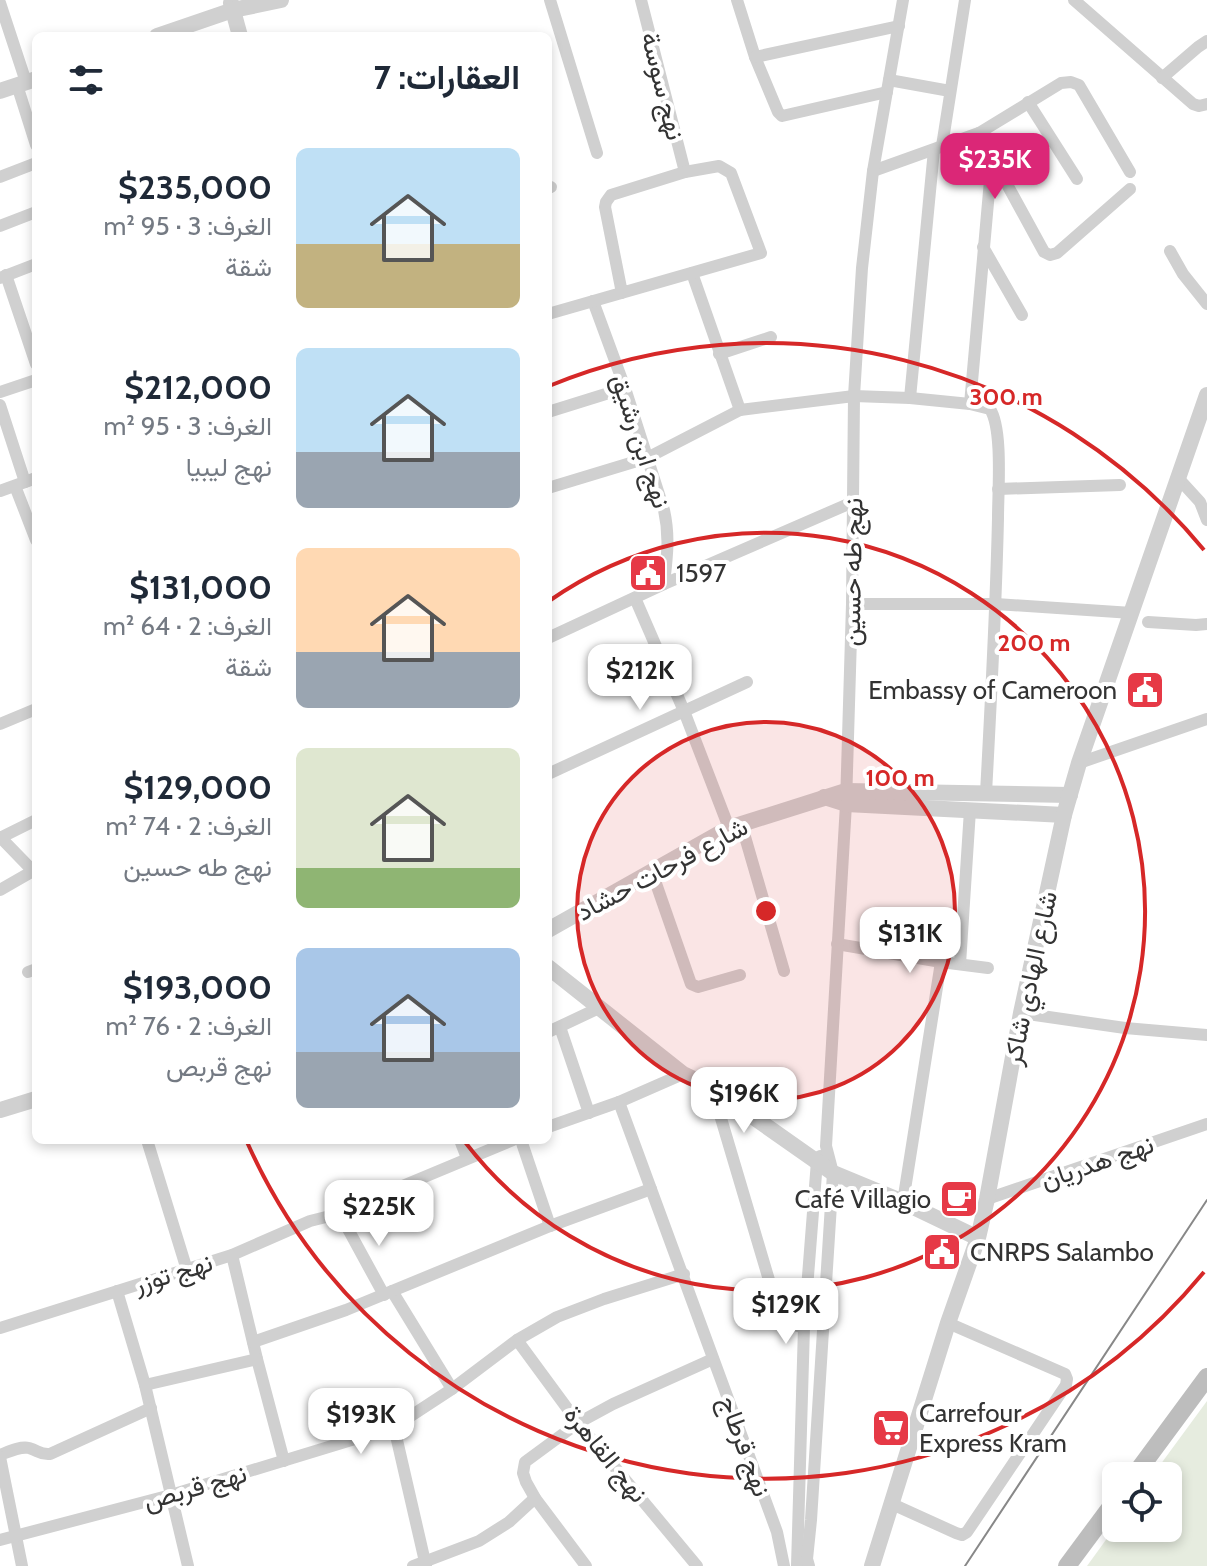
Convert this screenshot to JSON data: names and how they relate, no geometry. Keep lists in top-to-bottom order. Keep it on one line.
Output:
{"streets":{"street":["نهج سوسة","نهج ابن رشيق","نهج طه حسين","شارع فرحات حشاد","شارع الهادي شاكر","نهج هدريان","نهج توزر","نهج قرطاج","نهج القاهرة","نهج قربص"]},"crossings":[["نهج طه حسين","شارع فرحات حشاد"],["شارع فرحات حشاد","شارع الهادي شاكر"],["شارع الهادي شاكر","نهج هدريان"],["نهج قرطاج","نهج قربص"],["نهج القاهرة","نهج قربص"]],"places":{"public building":["1597","Embassy of Cameroon","CNRPS Salambo"],"cafe":["Café Villagio"],"supermarket":["Carrefour Express Kram"]},"page":{"heading":"العقارات: 7","list":[{"name":"$235,000","note":"الغرف: 3 · 95 m² · شقة"},{"name":"$212,000","note":"الغرف: 3 · 95 m² · نهج ليبيا"},{"name":"$131,000","note":"الغرف: 2 · 64 m² · شقة"},{"name":"$129,000","note":"الغرف: 2 · 74 m² · نهج طه حسين"},{"name":"$193,000","note":"الغرف: 2 · 76 m² · نهج قربص"}],"price":["$235K","$212K","$131K","$196K","$225K","$129K","$193K"]},"rings":["300 m","200 m","100 m"]}
